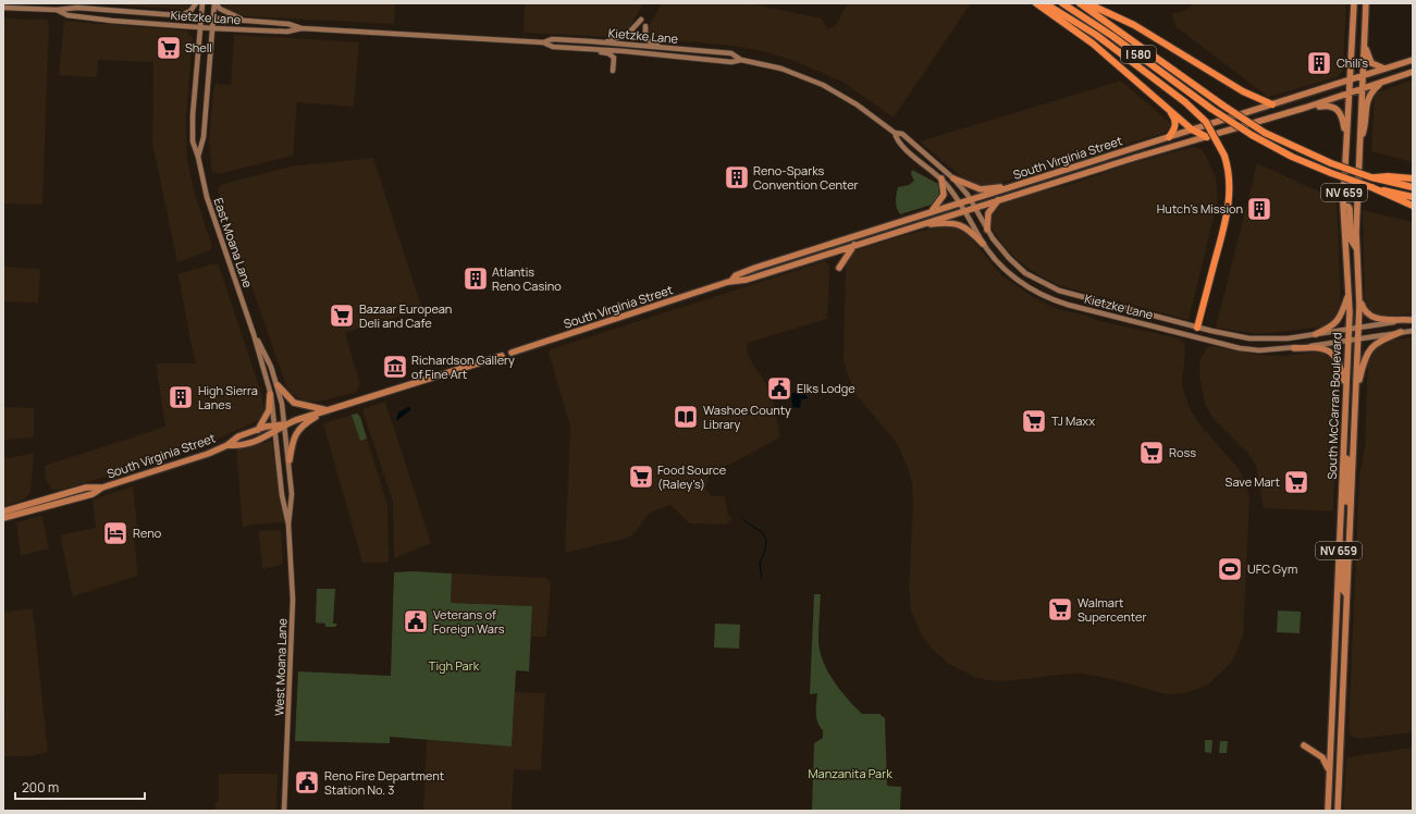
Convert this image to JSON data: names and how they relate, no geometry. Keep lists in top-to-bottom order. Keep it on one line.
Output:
{"streets":{"highway":["I 580"],"main road":["Kietzke Lane","South Virginia Street","NV 659","East Moana Lane","South McCarran Boulevard","West Moana Lane"]},"crossings":[["Kietzke Lane","South Virginia Street"],["Kietzke Lane","East Moana Lane"],["Kietzke Lane","South McCarran Boulevard"],["South Virginia Street","East Moana Lane"],["South Virginia Street","South McCarran Boulevard"],["South Virginia Street","West Moana Lane"],["East Moana Lane","West Moana Lane"]],"parks":["Tigh Park","Manzanita Park"],"places":{"supermarket":["Shell","Bazaar European Deli and Cafe","TJ Maxx","Ross","Food Source (Raley's)","Save Mart","Walmart Supercenter"],"building":["Chili's","Reno-Sparks Convention Center","Hutch's Mission","Atlantis Reno Casino","High Sierra Lanes"],"museum":["Richardson Gallery of Fine Art"],"public building":["Elks Lodge","Veterans of Foreign Wars","Reno Fire Department Station No. 3"],"library":["Washoe County Library"],"hotel":["Reno"],"sports":["UFC Gym"]},"scale_bar":"200 m"}
